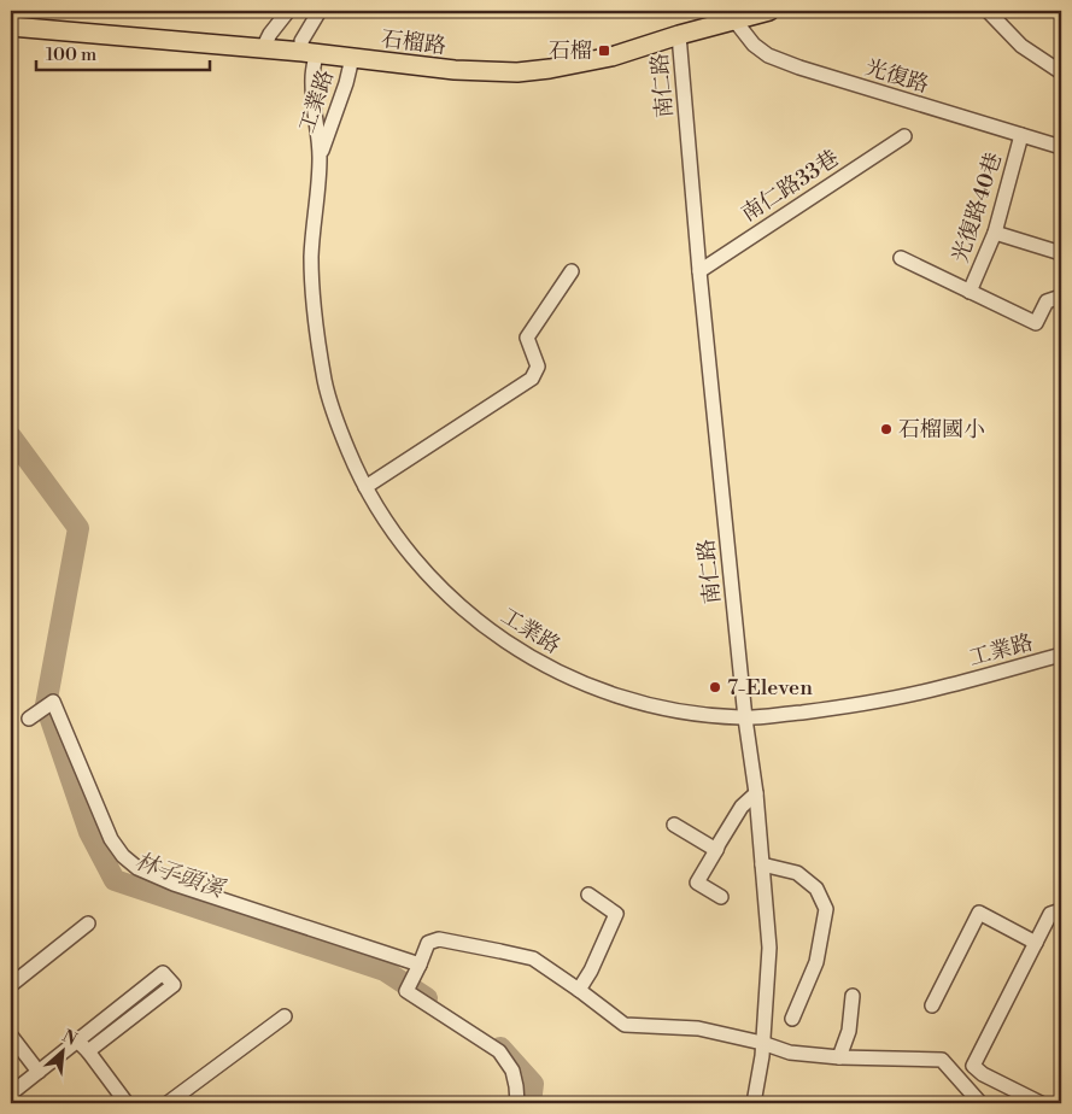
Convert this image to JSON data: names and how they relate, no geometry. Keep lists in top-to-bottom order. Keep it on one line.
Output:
{"streets":{"main road":["石榴路"],"street":["光復路","南仁路","工業路","南仁路33巷","光復路40巷"]},"crossings":[["石榴路","光復路"],["石榴路","南仁路"],["石榴路","工業路"],["光復路","光復路40巷"],["南仁路","工業路"],["南仁路","南仁路33巷"]],"water":["林子頭溪"],"places":{"transit":["石榴"],"other":["石榴國小","7-Eleven"]},"scale_bar":"100 m","north":"top right"}
